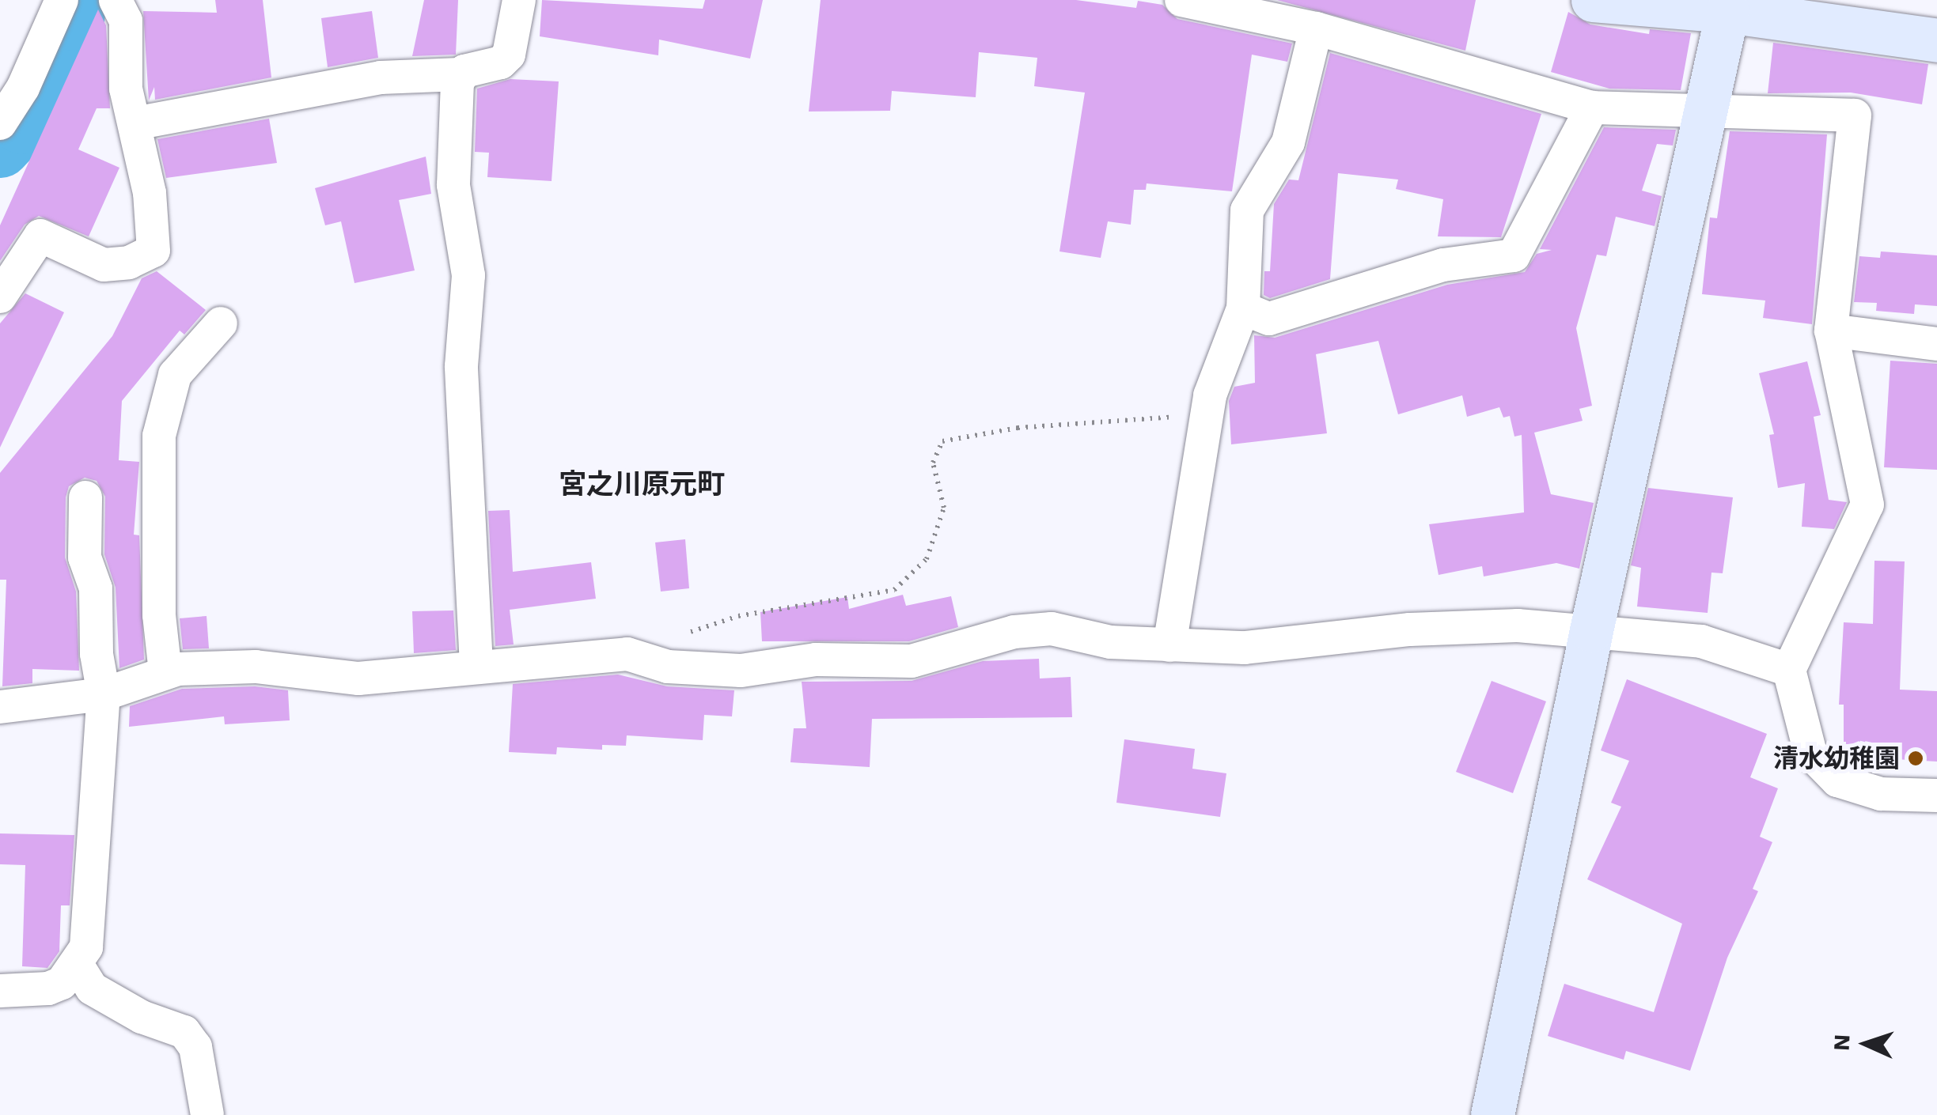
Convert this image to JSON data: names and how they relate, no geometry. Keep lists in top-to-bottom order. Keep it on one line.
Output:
{"districts":["宮之川原元町"],"places":["清水幼稚園"],"north":"left"}
